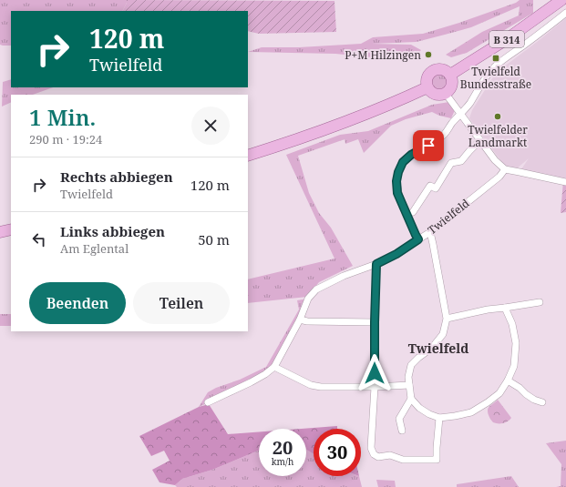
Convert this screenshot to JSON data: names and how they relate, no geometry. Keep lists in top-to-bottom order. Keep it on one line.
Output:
{"streets":{"main road":["B 314"],"street":["Twielfeld"]},"districts":["Twielfeld"],"places":{"other":["P+M Hilzingen","Twielfelder Landmarkt"],"transit":["Twielfeld Bundesstraße"]},"page":{"turn":["120 m","Twielfeld"],"heading":["1 Min.","290 m · 19:24"],"list":[{"name":"Rechts abbiegen","note":"Twielfeld","value":"120 m"},{"name":"Links abbiegen","note":"Am Eglental","value":"50 m"}],"buttons":["Beenden","Teilen"],"speed":"20 km/h","limit":"30"}}
